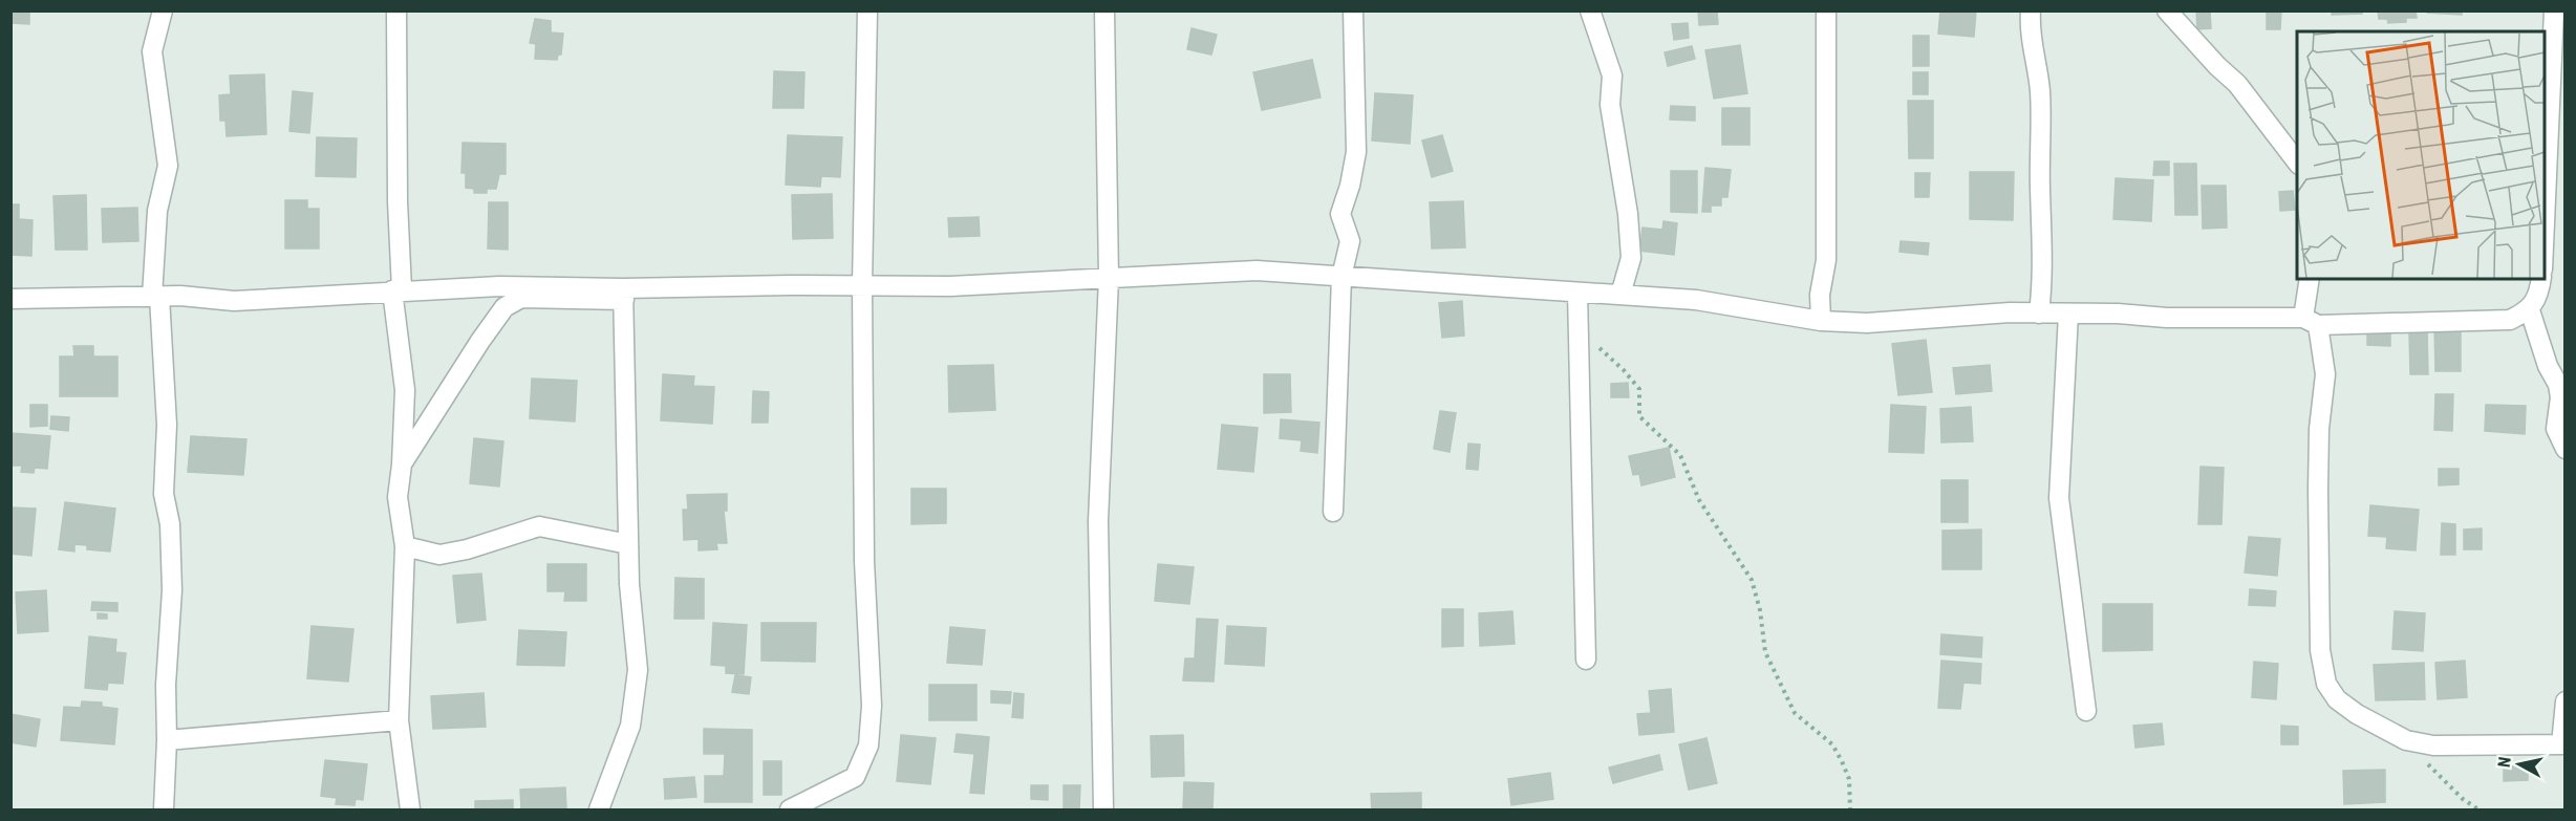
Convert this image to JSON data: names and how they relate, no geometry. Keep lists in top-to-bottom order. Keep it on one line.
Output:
{"north":"left"}
